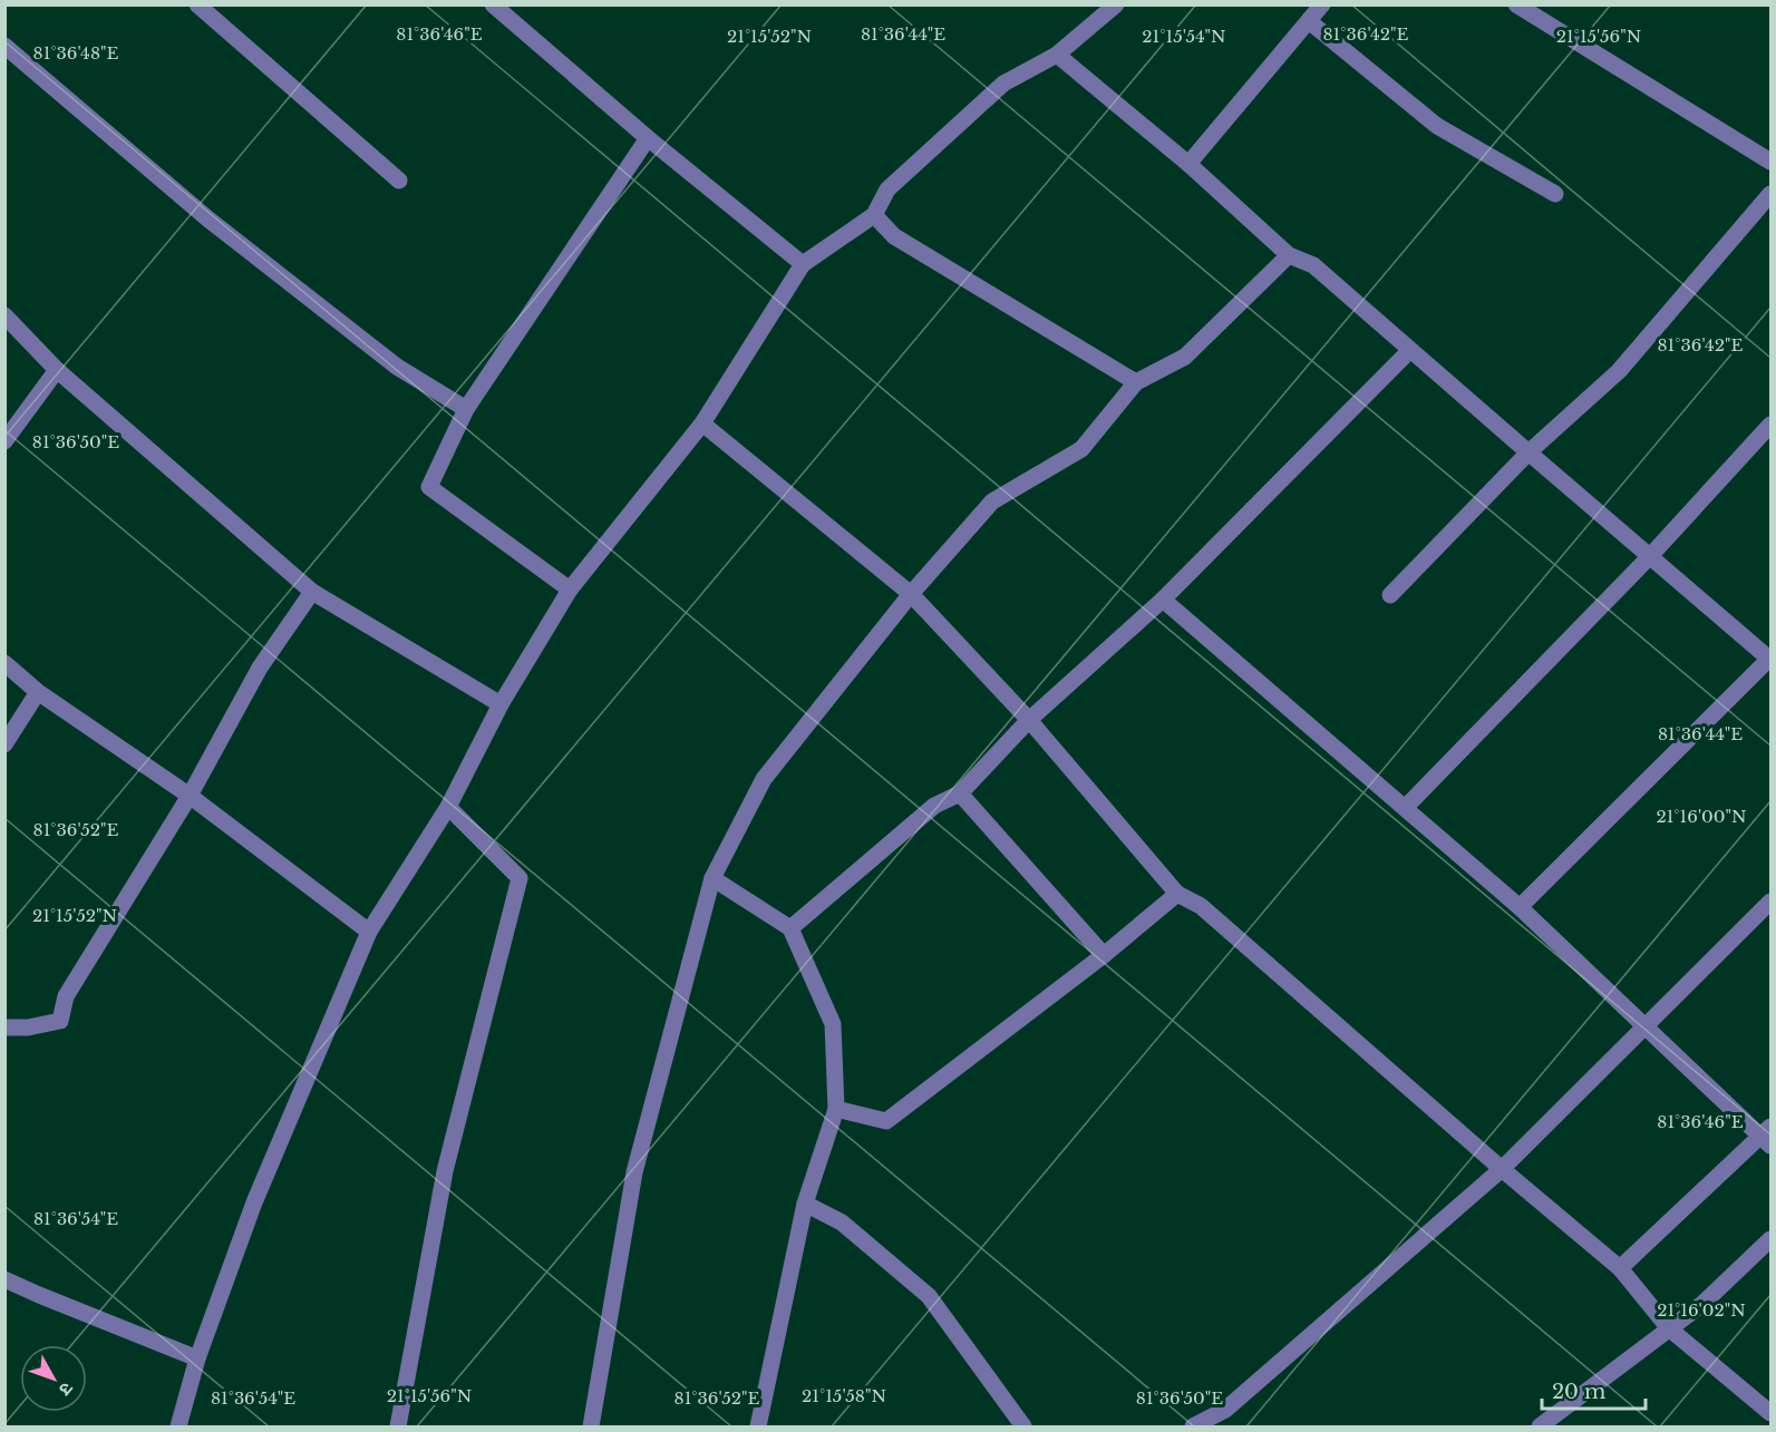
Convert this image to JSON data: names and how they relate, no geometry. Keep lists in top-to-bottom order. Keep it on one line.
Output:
{"scale_bar":"20 m","north":"bottom right","coordinates":["81°36'46\"E","81°36'44\"E","81°36'42\"E","21°15'52\"N","21°15'54\"N","21°15'56\"N","81°36'48\"E","81°36'50\"E","21°16'00\"N","81°36'52\"E","81°36'54\"E","21°16'02\"N","21°15'58\"N"]}
